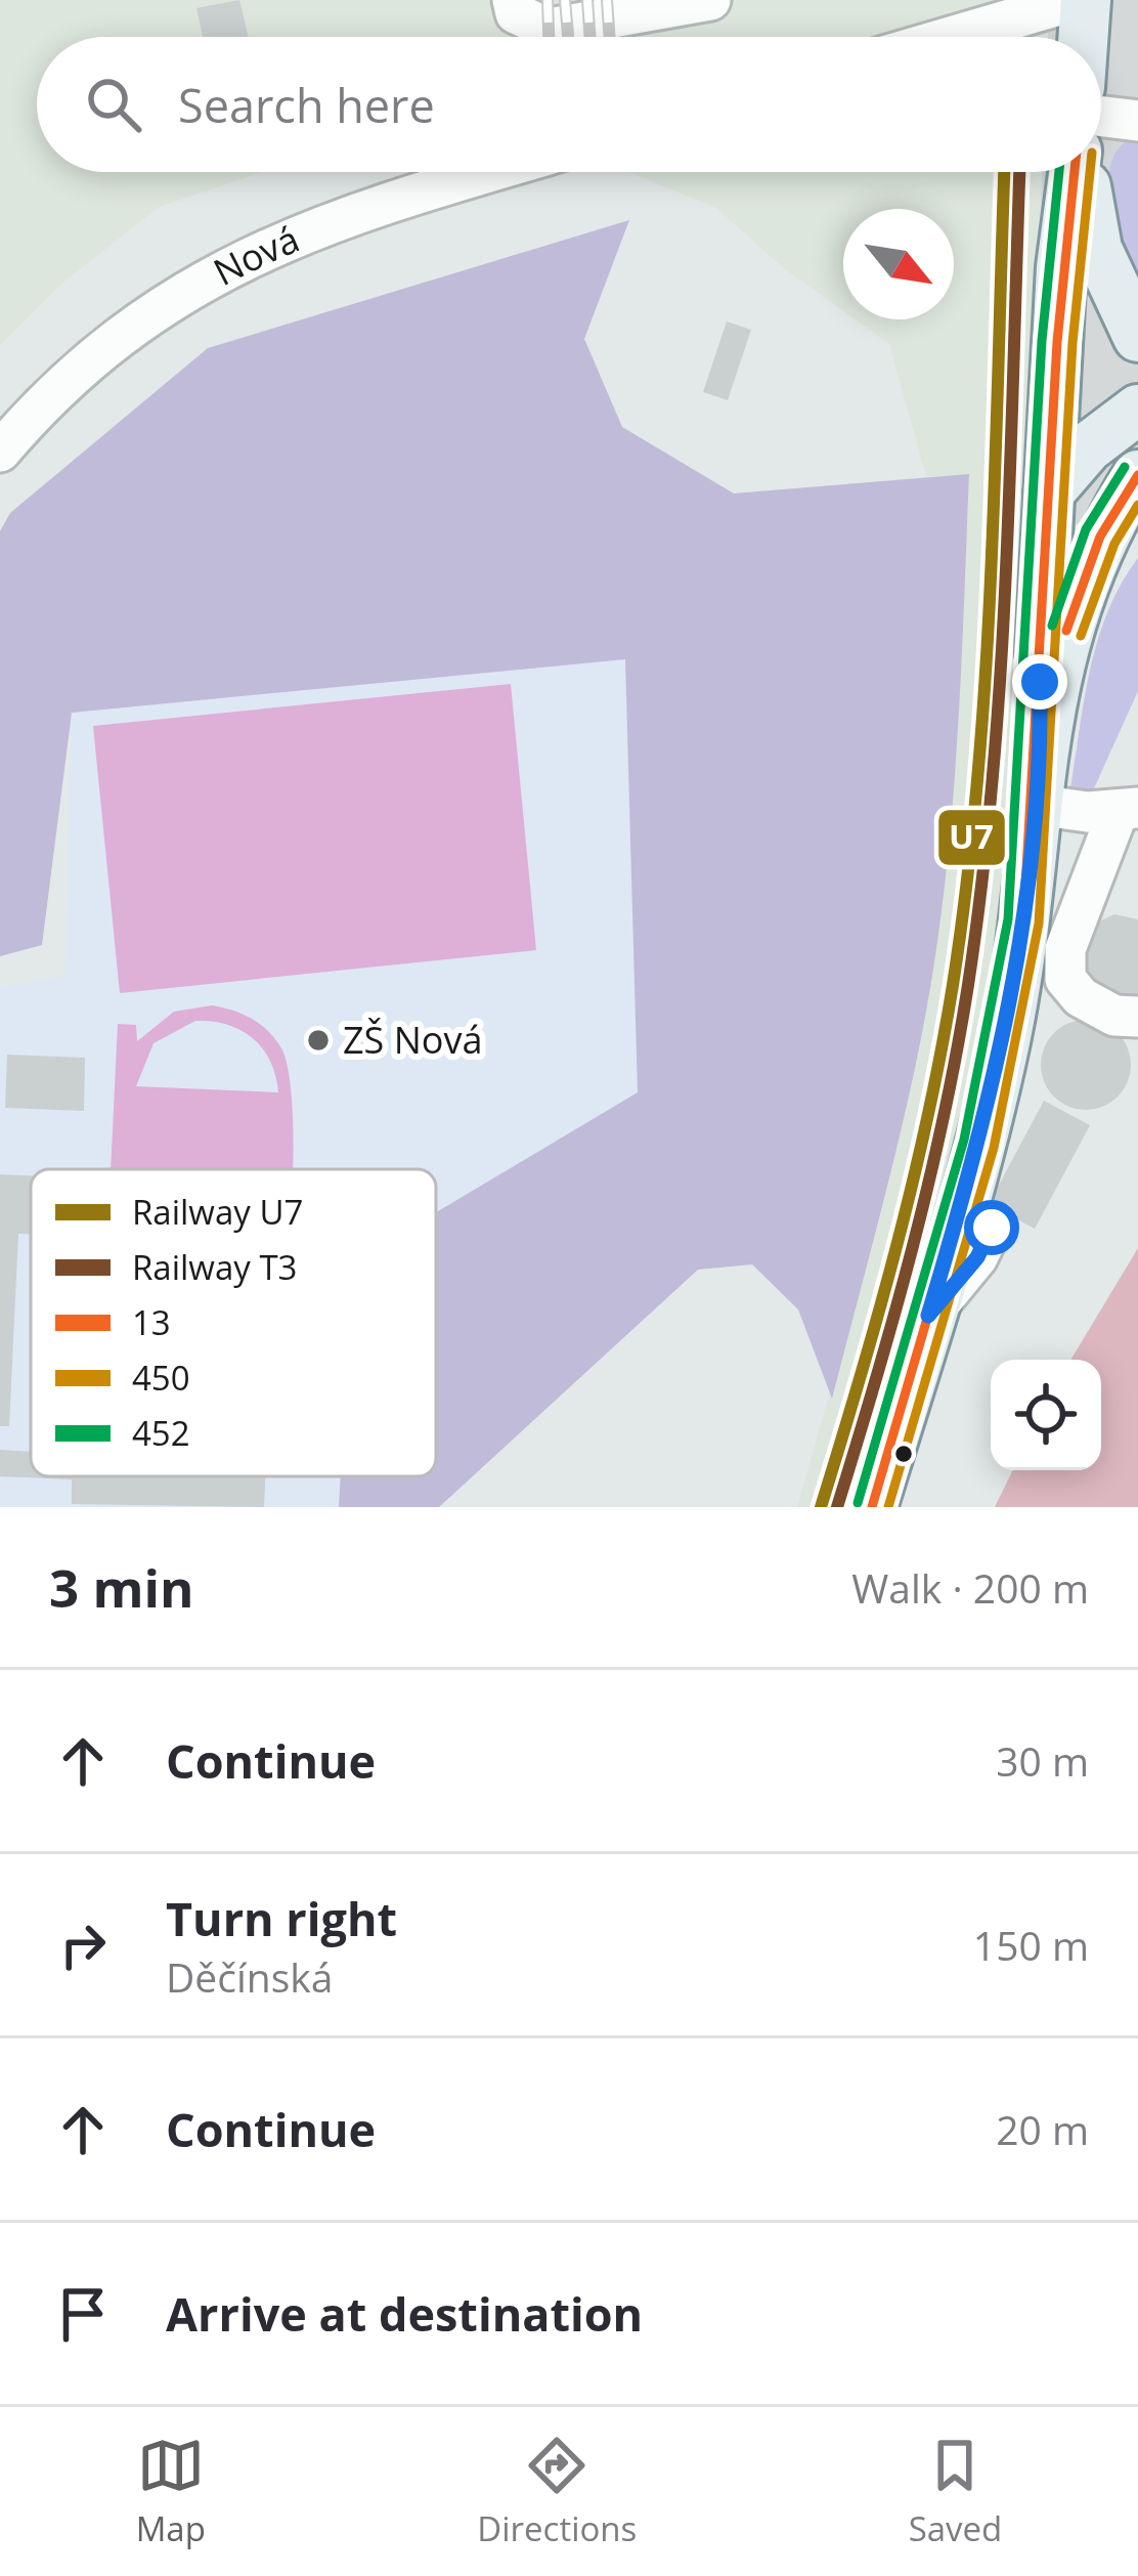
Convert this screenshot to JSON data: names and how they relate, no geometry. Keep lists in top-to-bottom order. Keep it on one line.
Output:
{"streets":{"street":["Nová"]},"places":["ZŠ Nová"],"lines":["rail line U7","rail line T3","transit line 13","transit line 450","transit line 452"],"legend":["Railway U7","Railway T3","13","450","452"],"north":"bottom right","page":{"search":"Search here","heading":["3 min","Walk · 200 m"],"list":[["Continue","30 m"],["Turn right","Děčínská","150 m"],["Continue","20 m"],"Arrive at destination"],"nav":["Map","Directions","Saved"]}}
